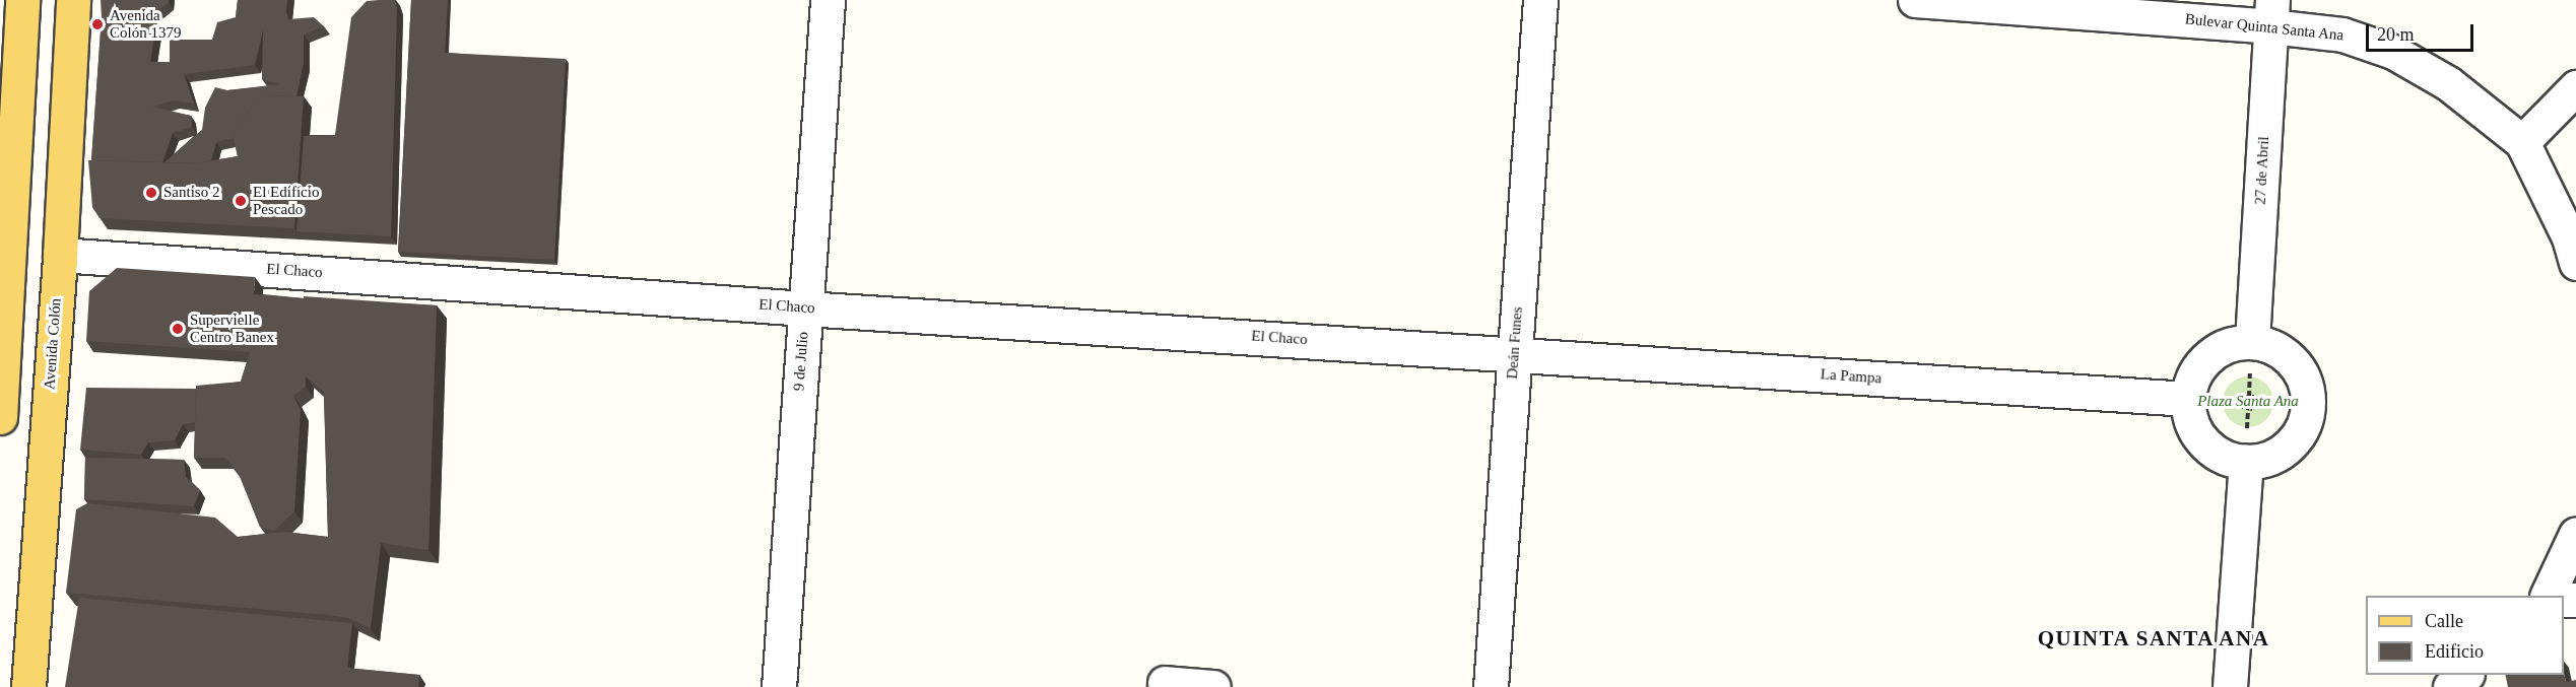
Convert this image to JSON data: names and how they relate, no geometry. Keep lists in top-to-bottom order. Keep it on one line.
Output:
{"streets":{"main road":["Avenida Colón"],"street":["Bulevar Quinta Santa Ana","27 de Abril","El Chaco","Deán Funes","9 de Julio","La Pampa"]},"crossings":[["Bulevar Quinta Santa Ana","27 de Abril"],["27 de Abril","La Pampa"],["El Chaco","Deán Funes"],["El Chaco","Avenida Colón"],["El Chaco","9 de Julio"],["El Chaco","La Pampa"],["Deán Funes","La Pampa"]],"districts":["QUINTA SANTA ANA"],"parks":["Plaza Santa Ana"],"places":["Avenida Colón 1379","Santiso 2","El Edificio Pescado","Supervielle Centro Banex"],"legend":["Calle","Edificio"],"scale_bar":"20 m"}
